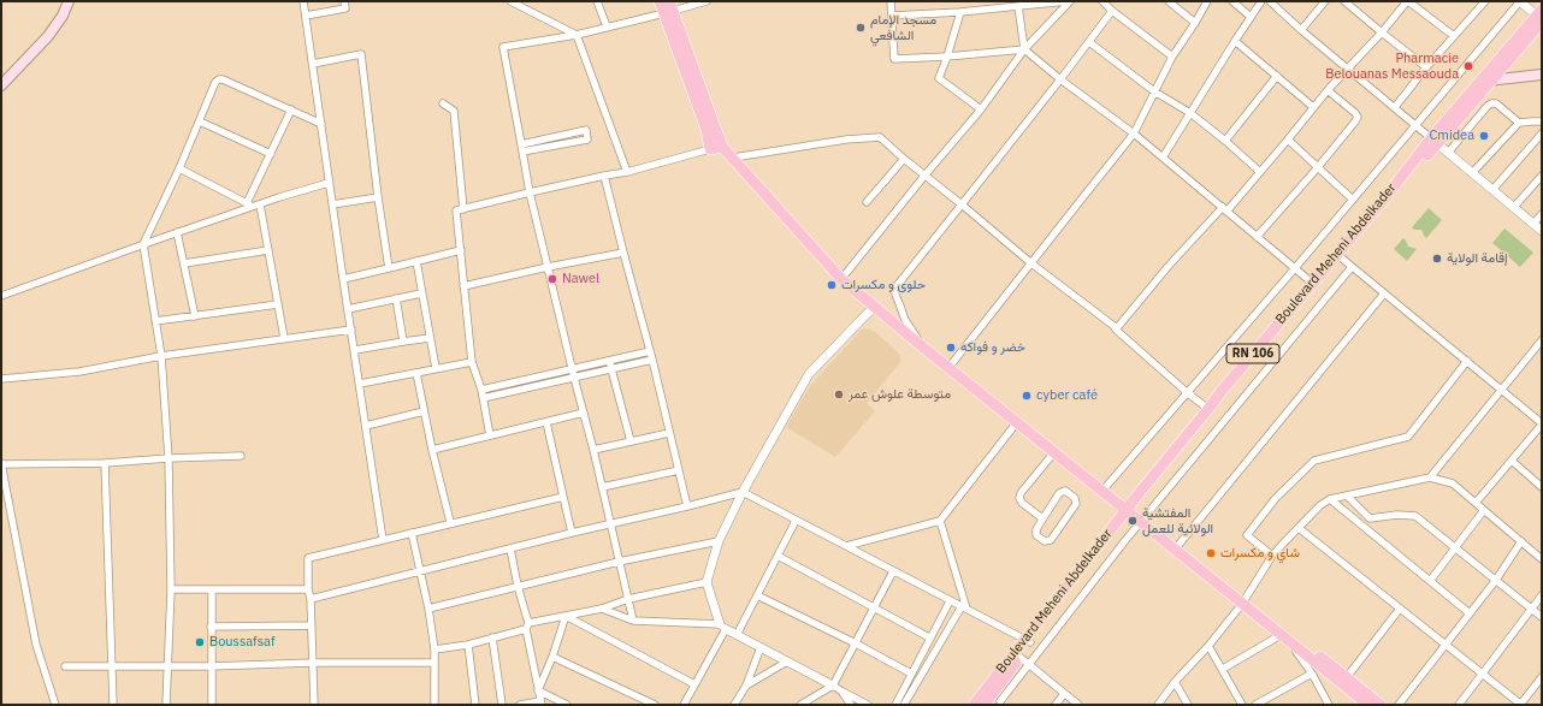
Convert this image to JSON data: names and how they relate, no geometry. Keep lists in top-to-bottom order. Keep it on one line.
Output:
{"streets":{"main road":["Boulevard Meheni Abdelkader","RN 106"]},"places":["مسجد الإمام الشافعي","Pharmacie Belouanas Messaouda","Cmidea","إقامة الولاية","Nawel","حلوى و مكسرات","خضر و فواكه","متوسطة علوش عمر","cyber café","المفتشية الولائية للعمل","شاي و مكسرات","Boussafsaf"]}
